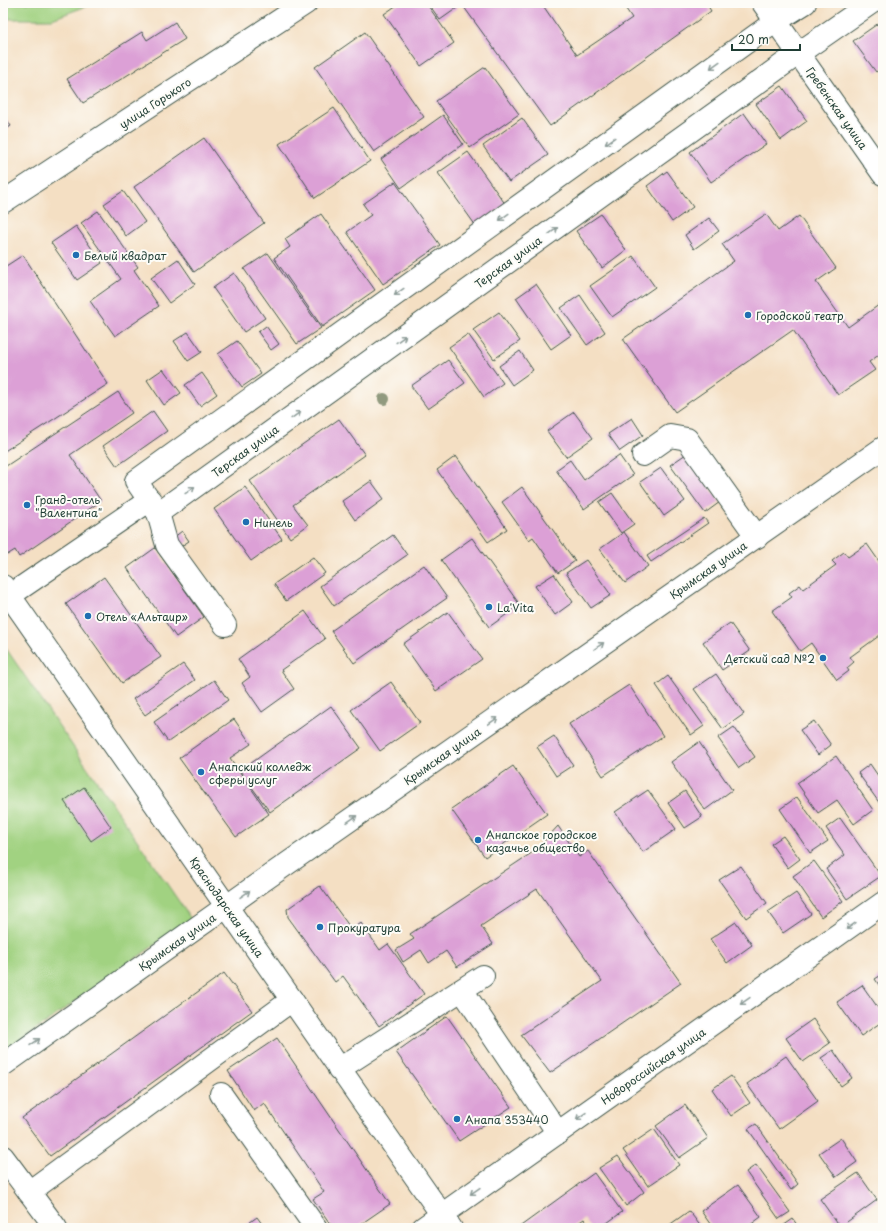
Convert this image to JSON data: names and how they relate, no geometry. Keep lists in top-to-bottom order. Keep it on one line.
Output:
{"streets":{"street":["улица Горького","Гребенская улица","Терская улица","Крымская улица","Краснодарская улица","Новороссийская улица"]},"crossings":[["Гребенская улица","Терская улица"],["Терская улица","Краснодарская улица"],["Крымская улица","Краснодарская улица"],["Краснодарская улица","Новороссийская улица"]],"places":["Белый квадрат","Городской театр","Гранд-отель \"Валентина\"","Нинель","La'Vita","Отель «Альтаир»","Детский сад №2","Анапский колледж сферы услуг","Анапское городское казачье общество","Прокуратура","Анапа 353440"],"scale_bar":"20 m"}
